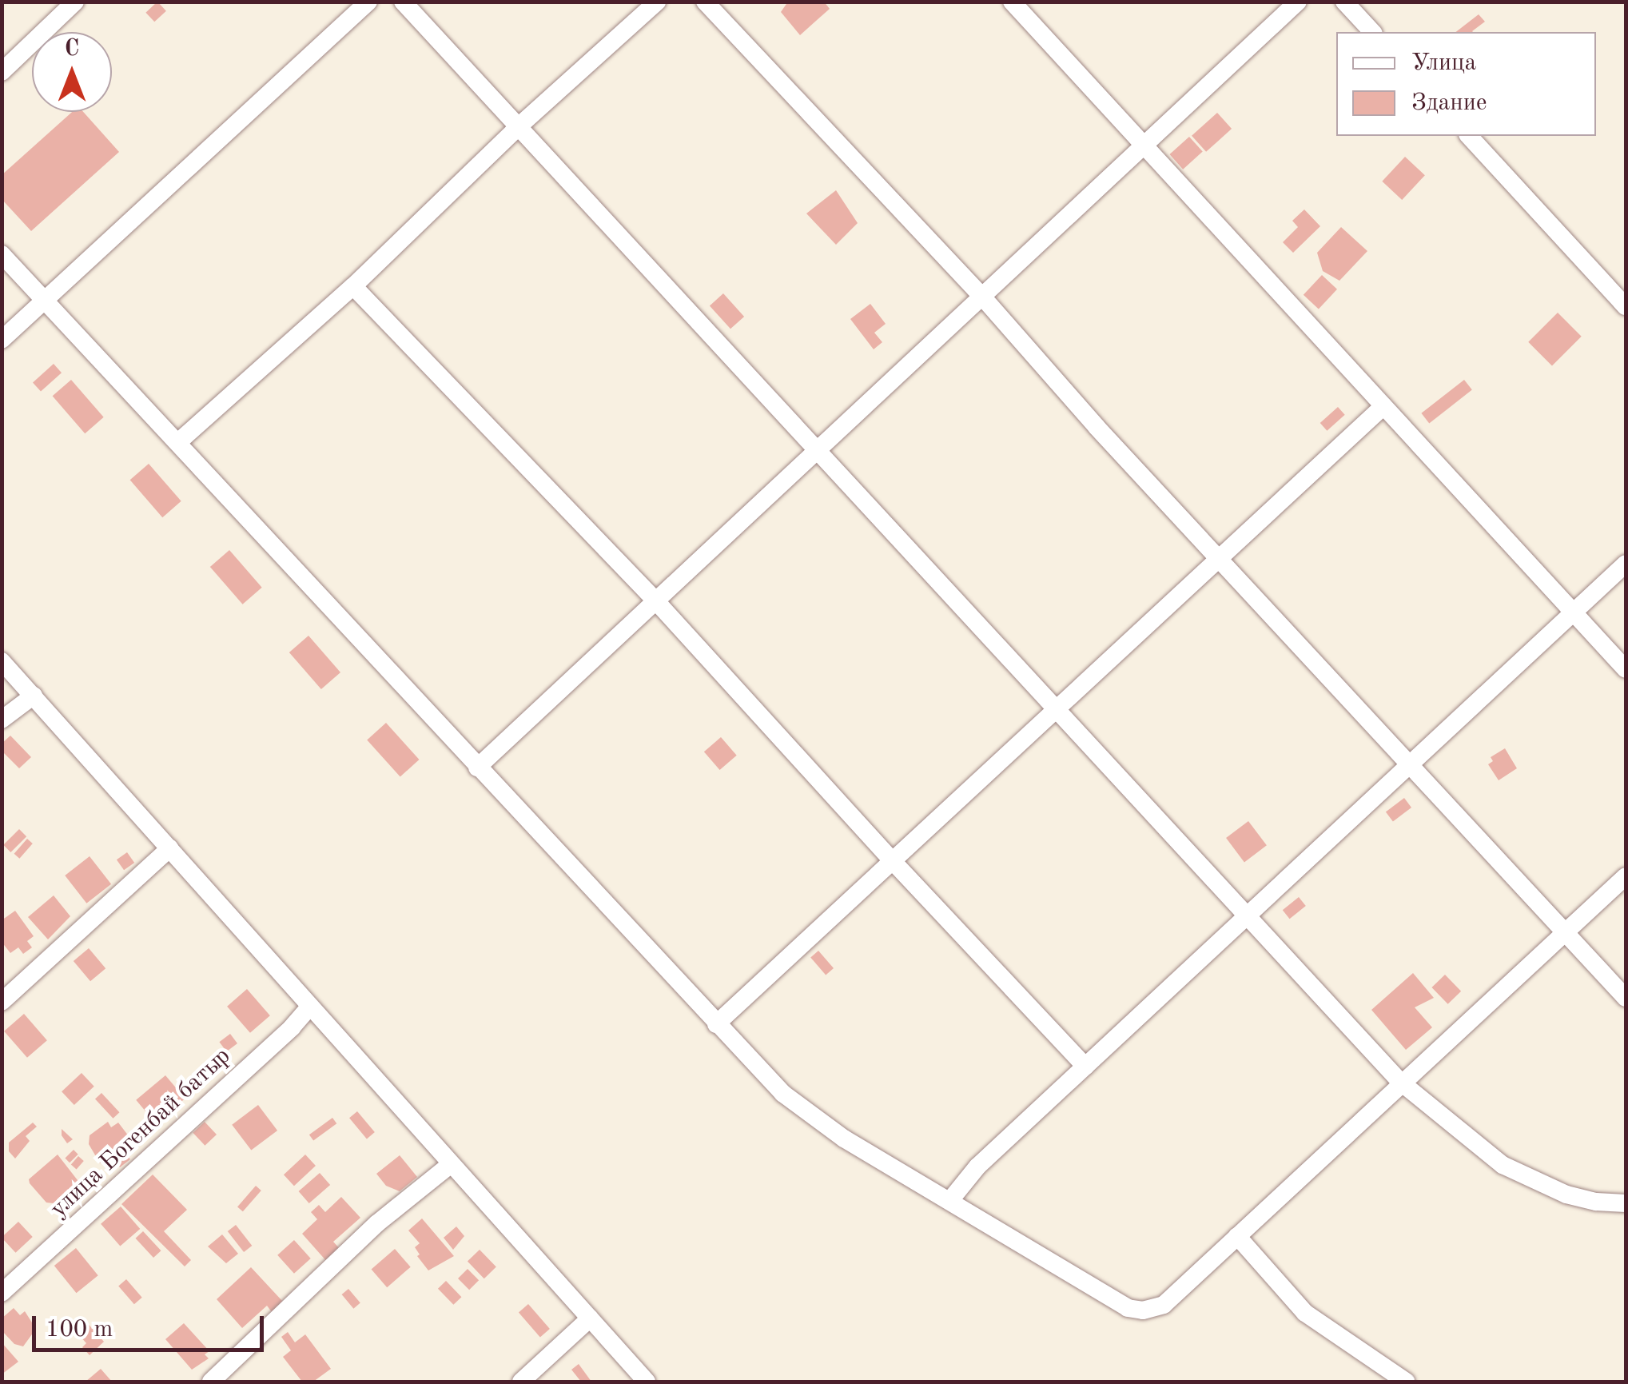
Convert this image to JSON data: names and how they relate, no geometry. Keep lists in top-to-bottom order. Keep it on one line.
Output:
{"streets":{"street":["улица Богенбай батыр"]},"legend":["Улица","Здание"],"scale_bar":"100 m","north":"top"}
